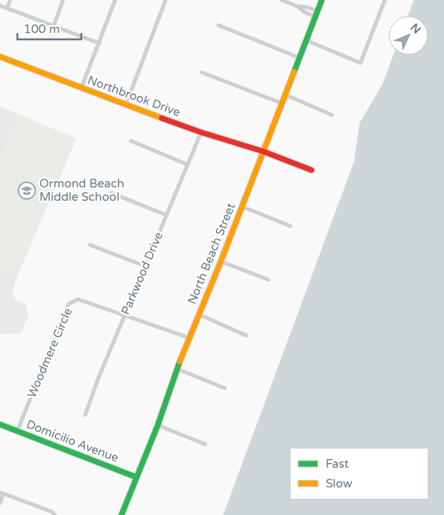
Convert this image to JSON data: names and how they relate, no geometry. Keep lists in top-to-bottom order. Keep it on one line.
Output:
{"streets":{"street":["Northbrook Drive","North Beach Street","Parkwood Drive","Woodmere Circle","Domicilio Avenue"]},"crossings":[["Northbrook Drive","North Beach Street"],["Northbrook Drive","Parkwood Drive"],["North Beach Street","Woodmere Circle"],["North Beach Street","Domicilio Avenue"],["Parkwood Drive","Woodmere Circle"],["Woodmere Circle","Domicilio Avenue"]],"places":{"school or university":["Ormond Beach Middle School"]},"legend":["Fast","Slow"],"scale_bar":"100 m","north":"top right"}
